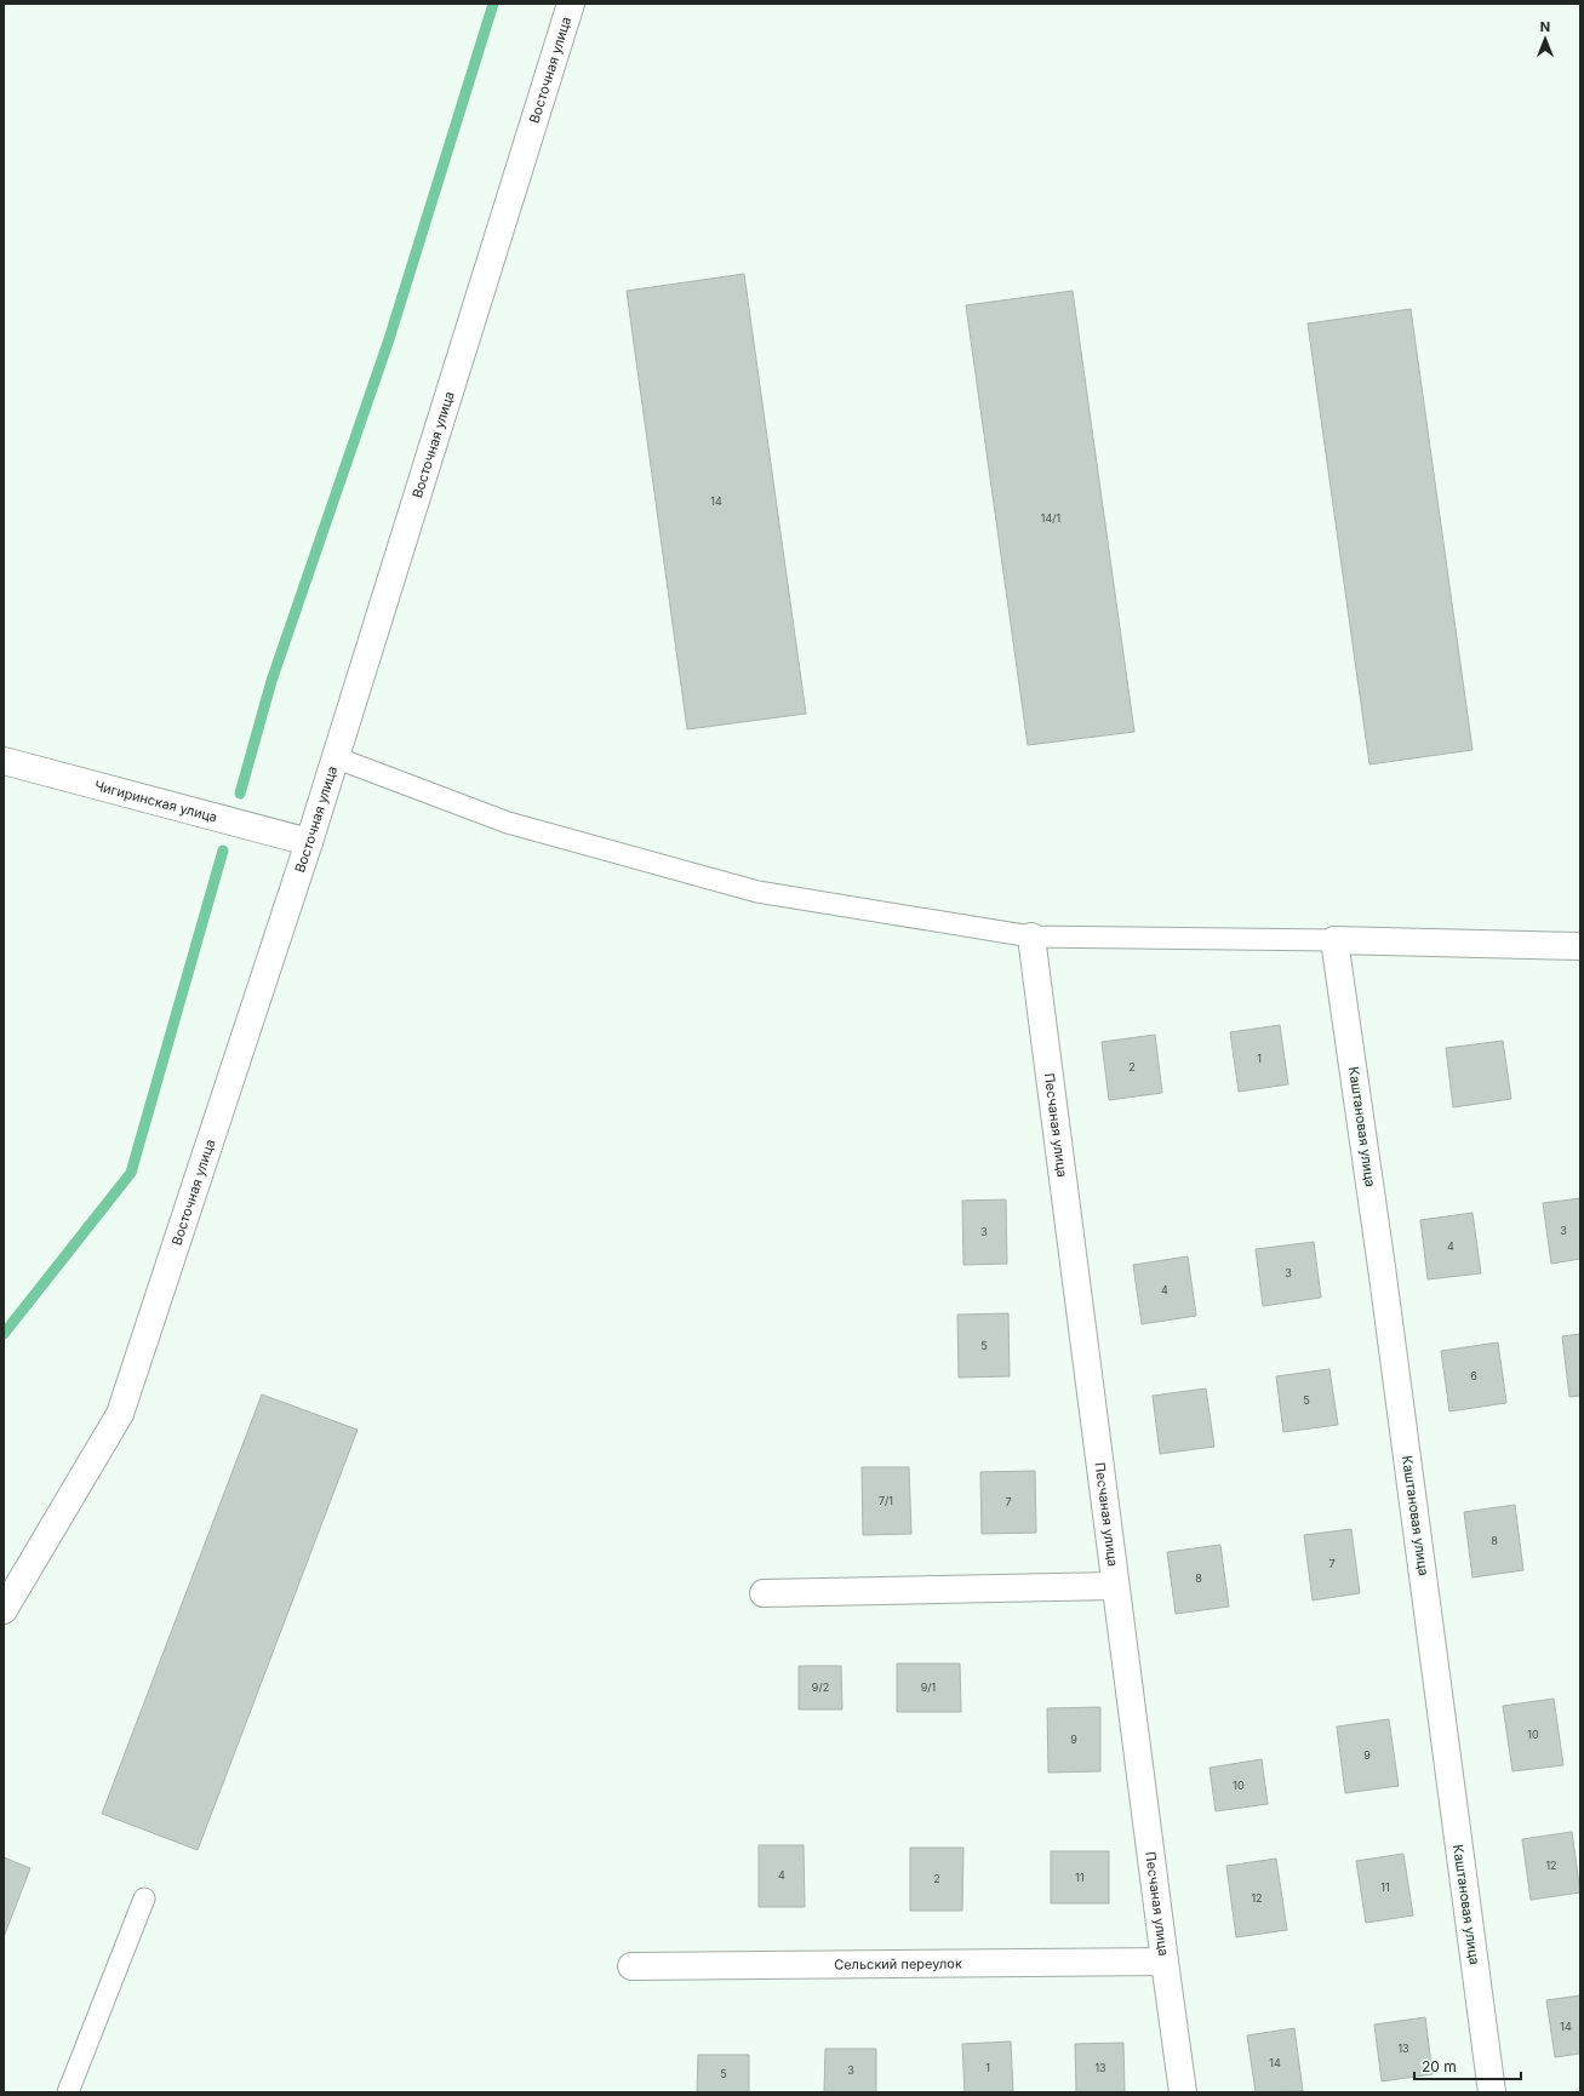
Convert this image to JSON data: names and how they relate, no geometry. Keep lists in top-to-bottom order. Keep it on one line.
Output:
{"streets":{"street":["Восточная улица","Чигиринская улица","Песчаная улица","Каштановая улица","Сельский переулок"]},"crossings":[["Восточная улица","Чигиринская улица"],["Песчаная улица","Сельский переулок"]],"house_numbers":["14","14/1","1","2","3","3","4","3","4","5","6","5","7/1","7","8","7","8","9/2","9/1","10","9","9","10","12","4","11","2","11","12","14","13","14","1","13","3","5"],"scale_bar":"20 m","north":"top"}
